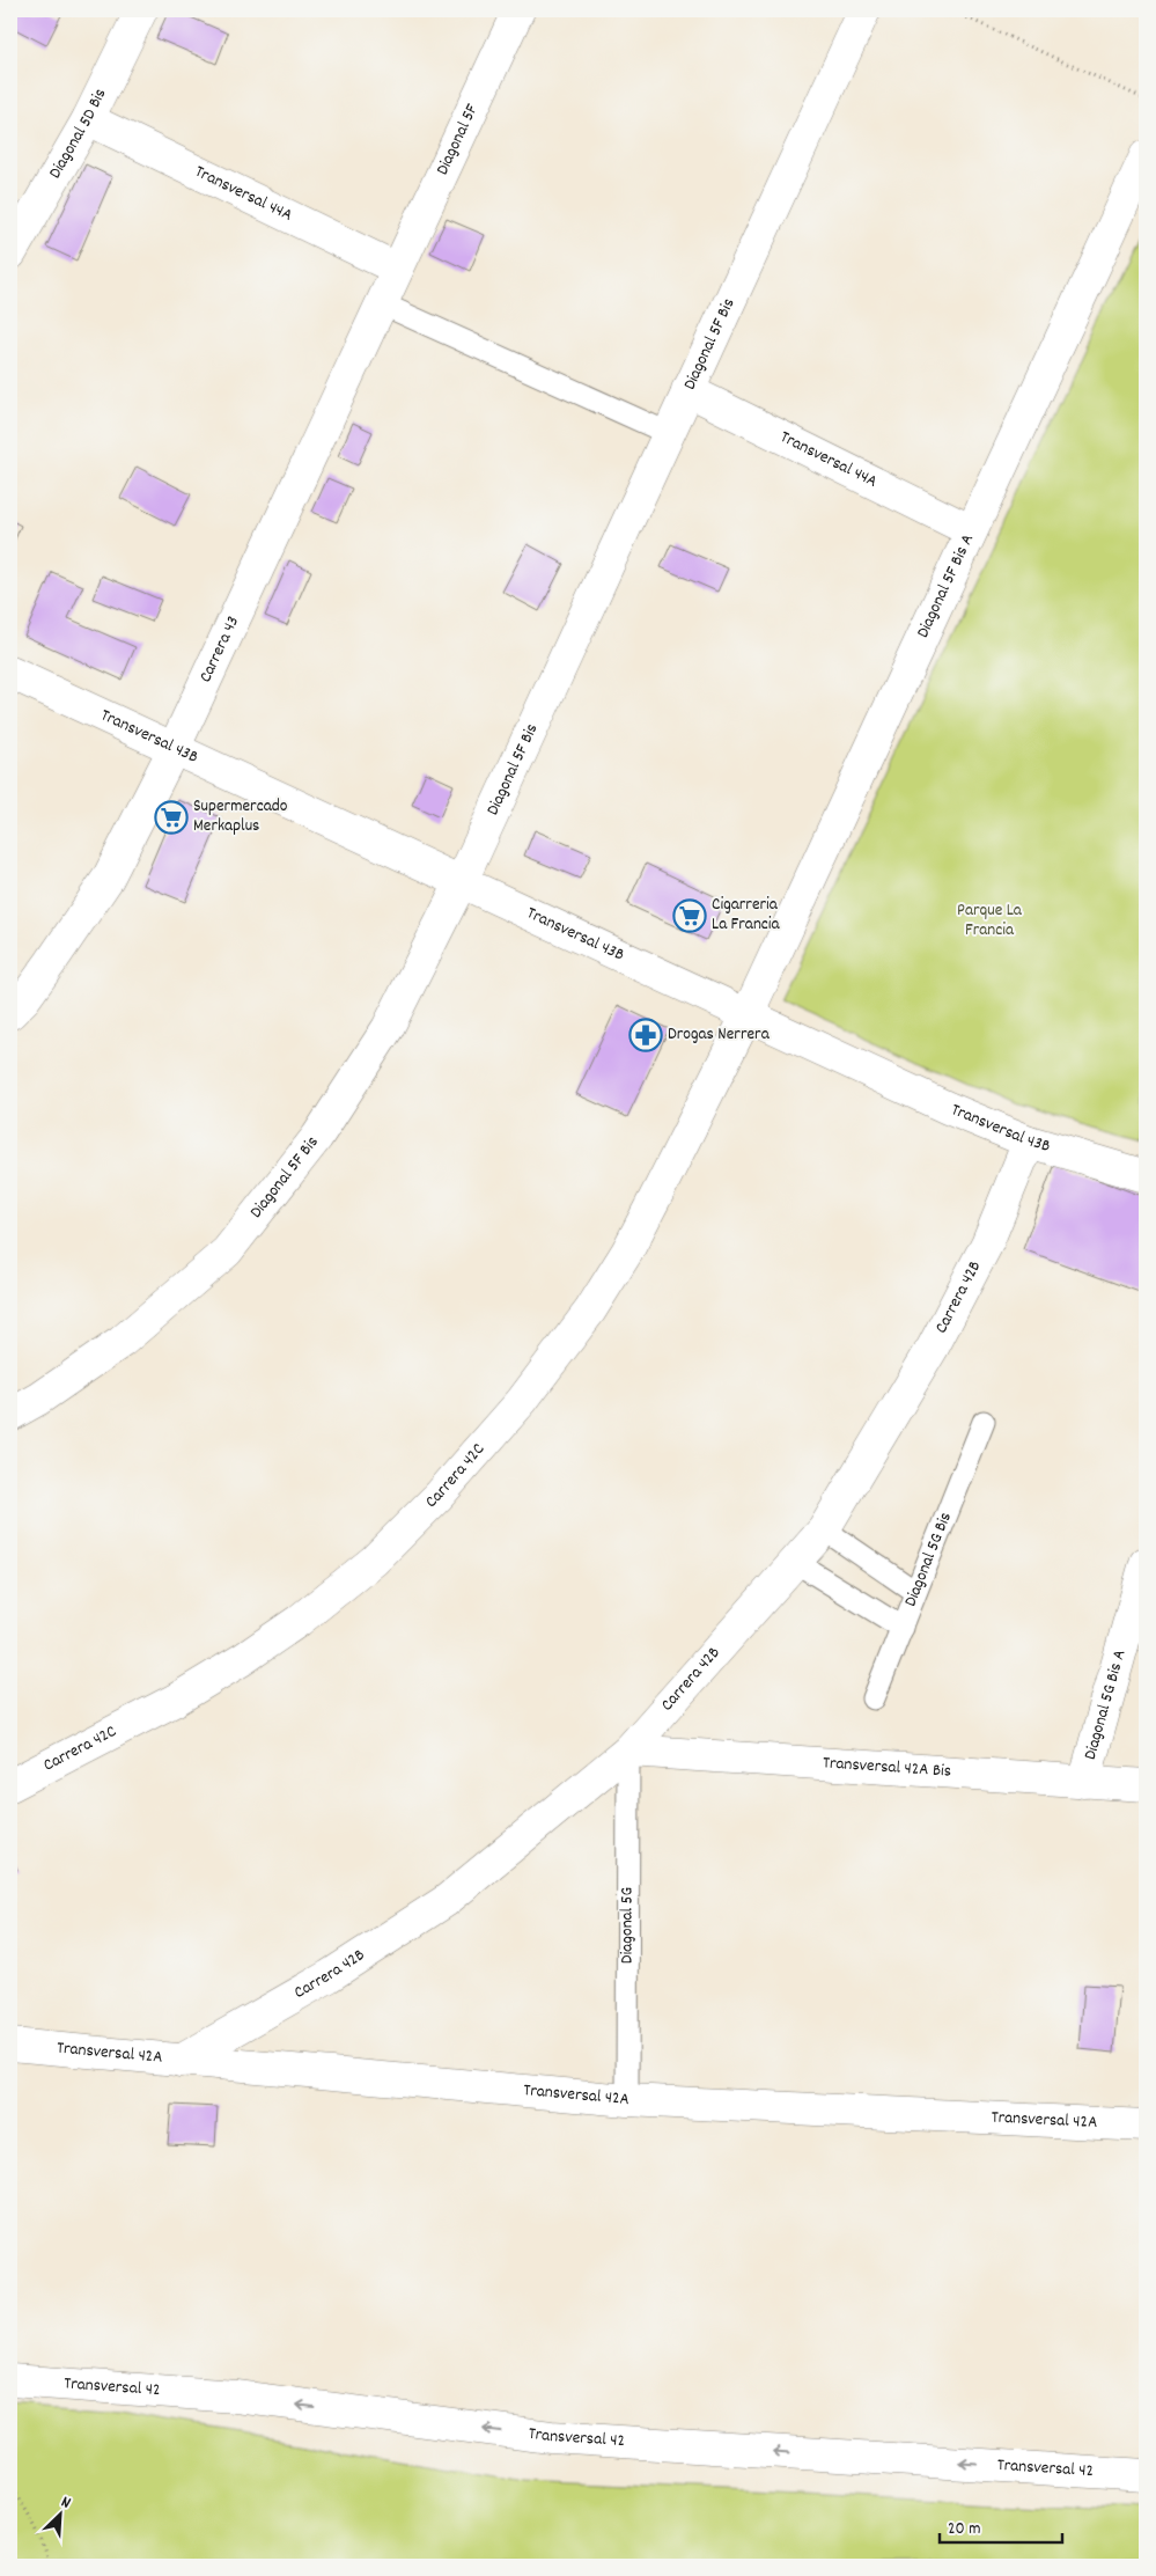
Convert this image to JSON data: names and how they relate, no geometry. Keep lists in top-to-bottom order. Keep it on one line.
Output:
{"streets":{"street":["Diagonal 5D Bis","Diagonal 5F","Transversal 44A","Diagonal 5F Bis","Diagonal 5F Bis A","Carrera 43","Transversal 43B","Carrera 42B","Carrera 42C","Diagonal 5G Bis A","Transversal 42A Bis","Transversal 42A","Transversal 42"],"lane":["Diagonal 5G Bis","Diagonal 5G"]},"crossings":[["Diagonal 5D Bis","Transversal 44A"],["Diagonal 5F","Transversal 44A"],["Diagonal 5F","Carrera 43"],["Transversal 44A","Diagonal 5F Bis"],["Transversal 44A","Diagonal 5F Bis A"],["Transversal 44A","Carrera 43"],["Diagonal 5F Bis","Transversal 43B"],["Diagonal 5F Bis A","Transversal 43B"],["Diagonal 5F Bis A","Carrera 42C"],["Carrera 43","Transversal 43B"],["Transversal 43B","Carrera 42B"],["Transversal 43B","Carrera 42C"],["Carrera 42B","Transversal 42A Bis"],["Carrera 42B","Diagonal 5G"],["Carrera 42B","Transversal 42A"],["Diagonal 5G Bis A","Transversal 42A Bis"],["Transversal 42A Bis","Diagonal 5G"],["Diagonal 5G","Transversal 42A"]],"one_way":["Transversal 42"],"parks":["Parque La Francia"],"places":{"supermarket":["Supermercado Merkaplus","Cigarreria La Francia"],"pharmacy":["Drogas Nerrera"]},"scale_bar":"20 m","north":"top right"}
